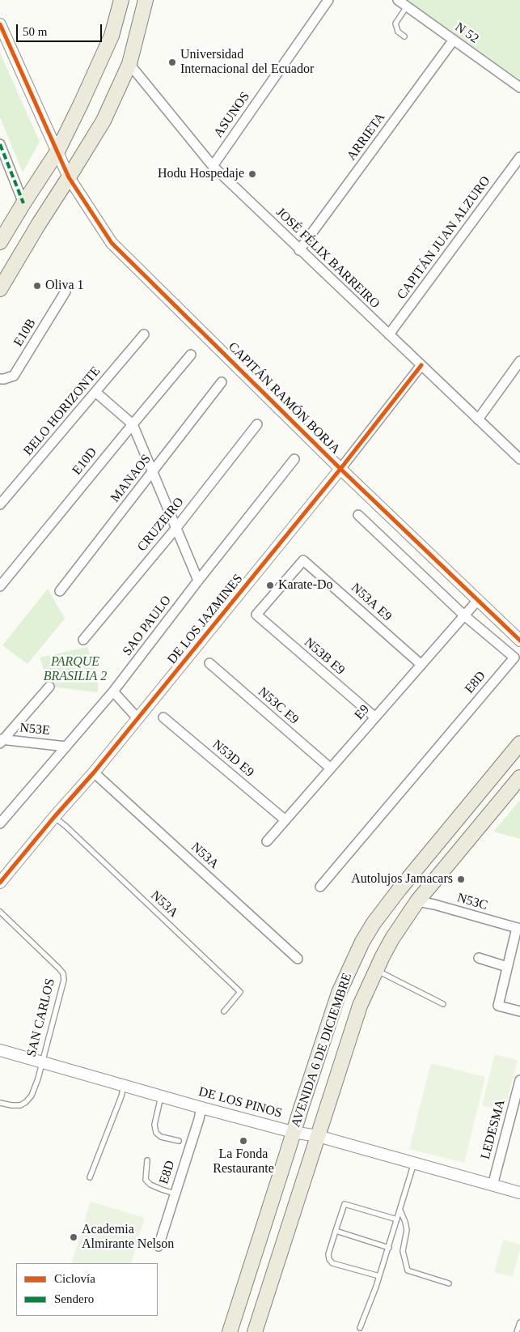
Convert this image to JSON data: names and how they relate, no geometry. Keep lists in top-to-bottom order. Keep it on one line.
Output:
{"streets":{"main road":["AVENIDA 6 DE DICIEMBRE"],"street":["N 52","ASUNOS","ARRIETA","CAPITÁN JUAN ALZURO","JOSÉ FÉLIX BARREIRO","E10B","CAPITÁN RAMÓN BORJA","BELO HORIZONTE","E10D","MANAOS","CRUZEIRO","N53A E9","DE LOS JAZMINES","SAO PAULO","N53B E9","E8D","N53C E9","E9","N53E","N53D E9","N53A","N53C","DE LOS PINOS","LEDESMA"],"lane":["SAN CARLOS"]},"crossings":[["N 52","ARRIETA"],["ASUNOS","JOSÉ FÉLIX BARREIRO"],["ARRIETA","JOSÉ FÉLIX BARREIRO"],["CAPITÁN JUAN ALZURO","JOSÉ FÉLIX BARREIRO"],["JOSÉ FÉLIX BARREIRO","DE LOS JAZMINES"],["CAPITÁN RAMÓN BORJA","DE LOS JAZMINES"],["CAPITÁN RAMÓN BORJA","E9"],["N53A E9","N53B E9"],["N53A E9","E9"],["DE LOS JAZMINES","N53A"],["SAO PAULO","N53E"],["N53B E9","E9"],["E8D","E9"],["E8D","DE LOS PINOS"],["N53C E9","E9"],["E9","N53D E9"],["N53C","AVENIDA 6 DE DICIEMBRE"],["SAN CARLOS","DE LOS PINOS"],["AVENIDA 6 DE DICIEMBRE","DE LOS PINOS"],["DE LOS PINOS","LEDESMA"]],"parks":["PARQUE BRASILIA 2"],"places":["Universidad Internacional del Ecuador","Hodu Hospedaje","Oliva 1","Karate-Do","Autolujos Jamacars","La Fonda Restaurante","Academia Almirante Nelson"],"legend":["Ciclovía","Sendero"],"scale_bar":"50 m"}
